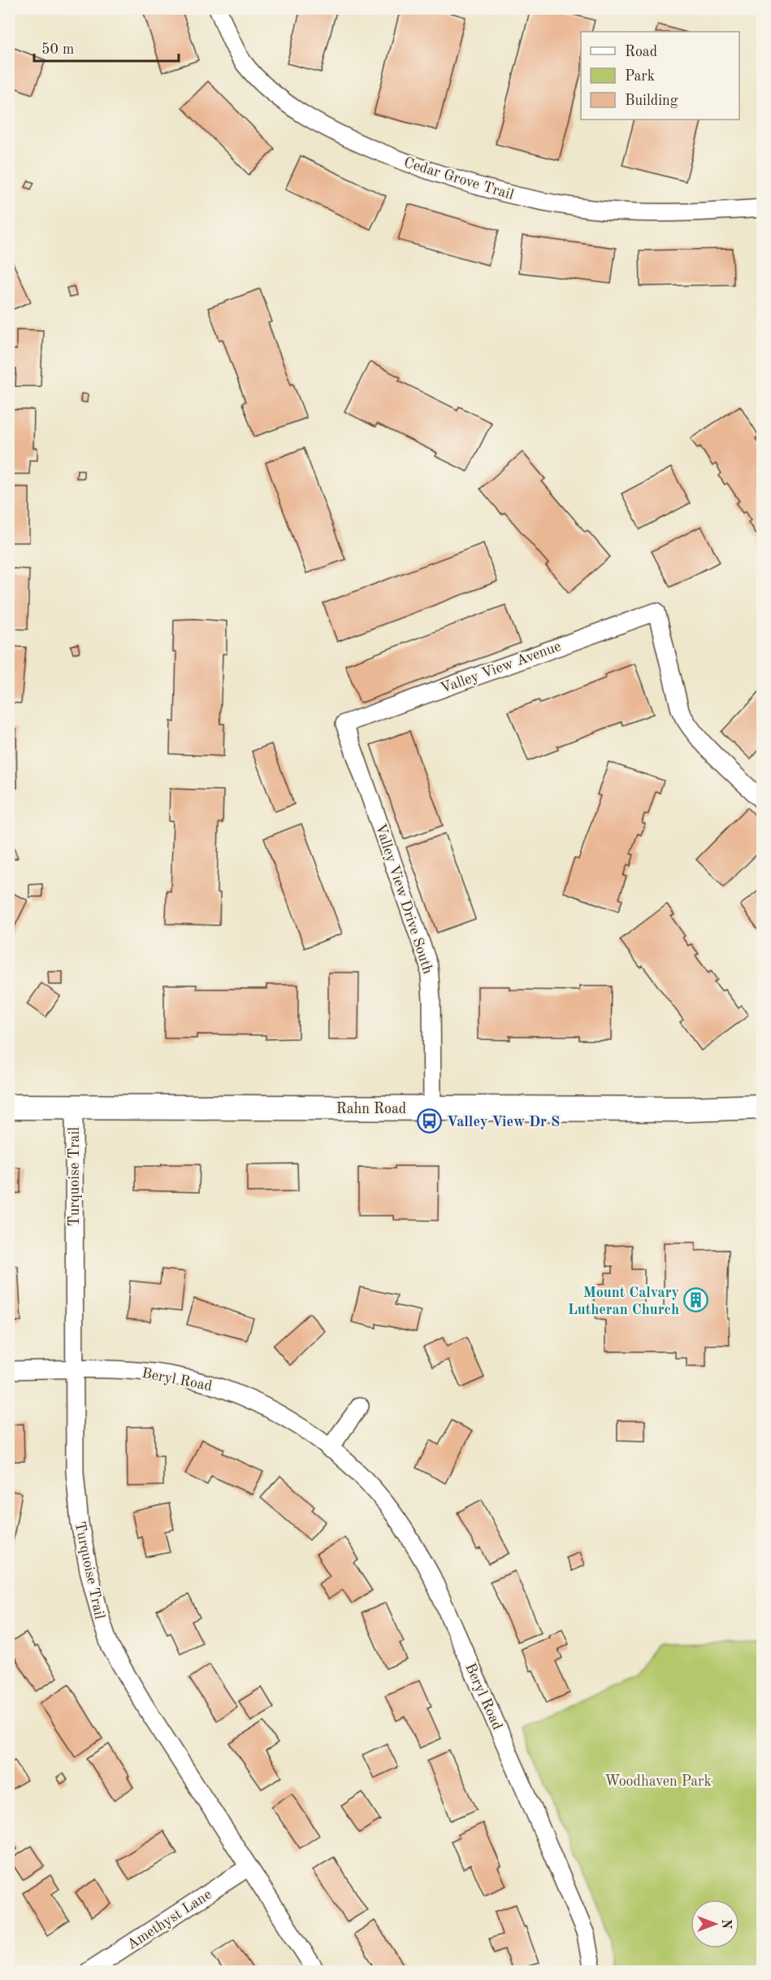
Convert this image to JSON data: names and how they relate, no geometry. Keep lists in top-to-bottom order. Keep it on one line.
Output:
{"streets":{"street":["Cedar Grove Trail","Valley View Avenue","Valley View Drive South","Rahn Road","Turquoise Trail","Beryl Road","Amethyst Lane"]},"crossings":[["Valley View Avenue","Valley View Drive South"],["Valley View Drive South","Rahn Road"],["Rahn Road","Turquoise Trail"],["Turquoise Trail","Beryl Road"],["Turquoise Trail","Amethyst Lane"]],"parks":["Woodhaven Park"],"places":{"bus stop":["Valley View Dr S"],"building":["Mount Calvary Lutheran Church"]},"legend":["Road","Park","Building"],"scale_bar":"50 m","north":"right"}
